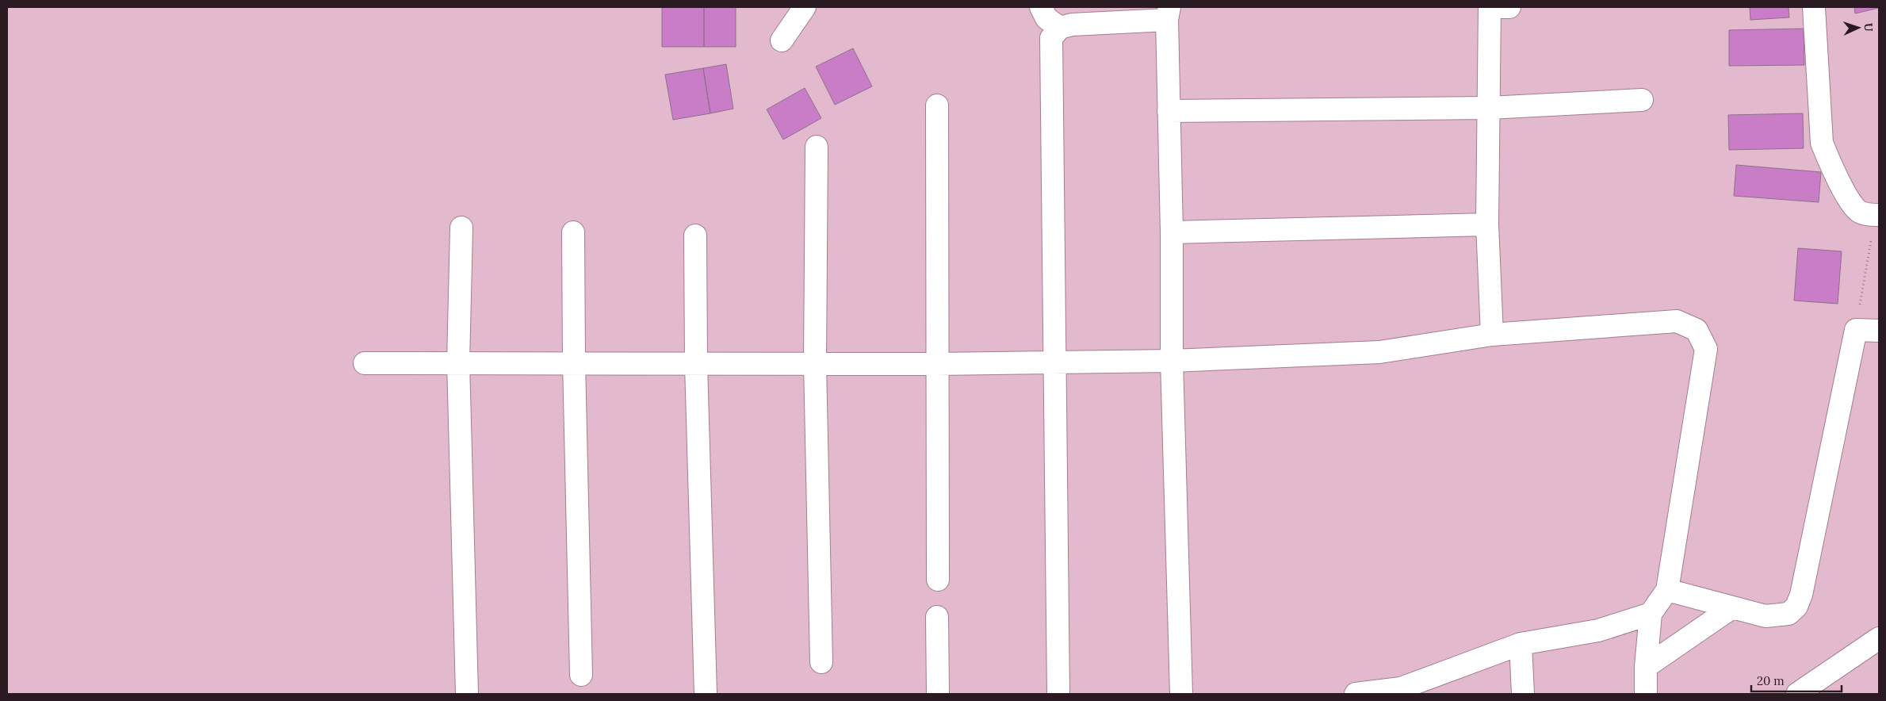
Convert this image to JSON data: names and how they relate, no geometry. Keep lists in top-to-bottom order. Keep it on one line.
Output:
{"scale_bar":"20 m","north":"right"}
